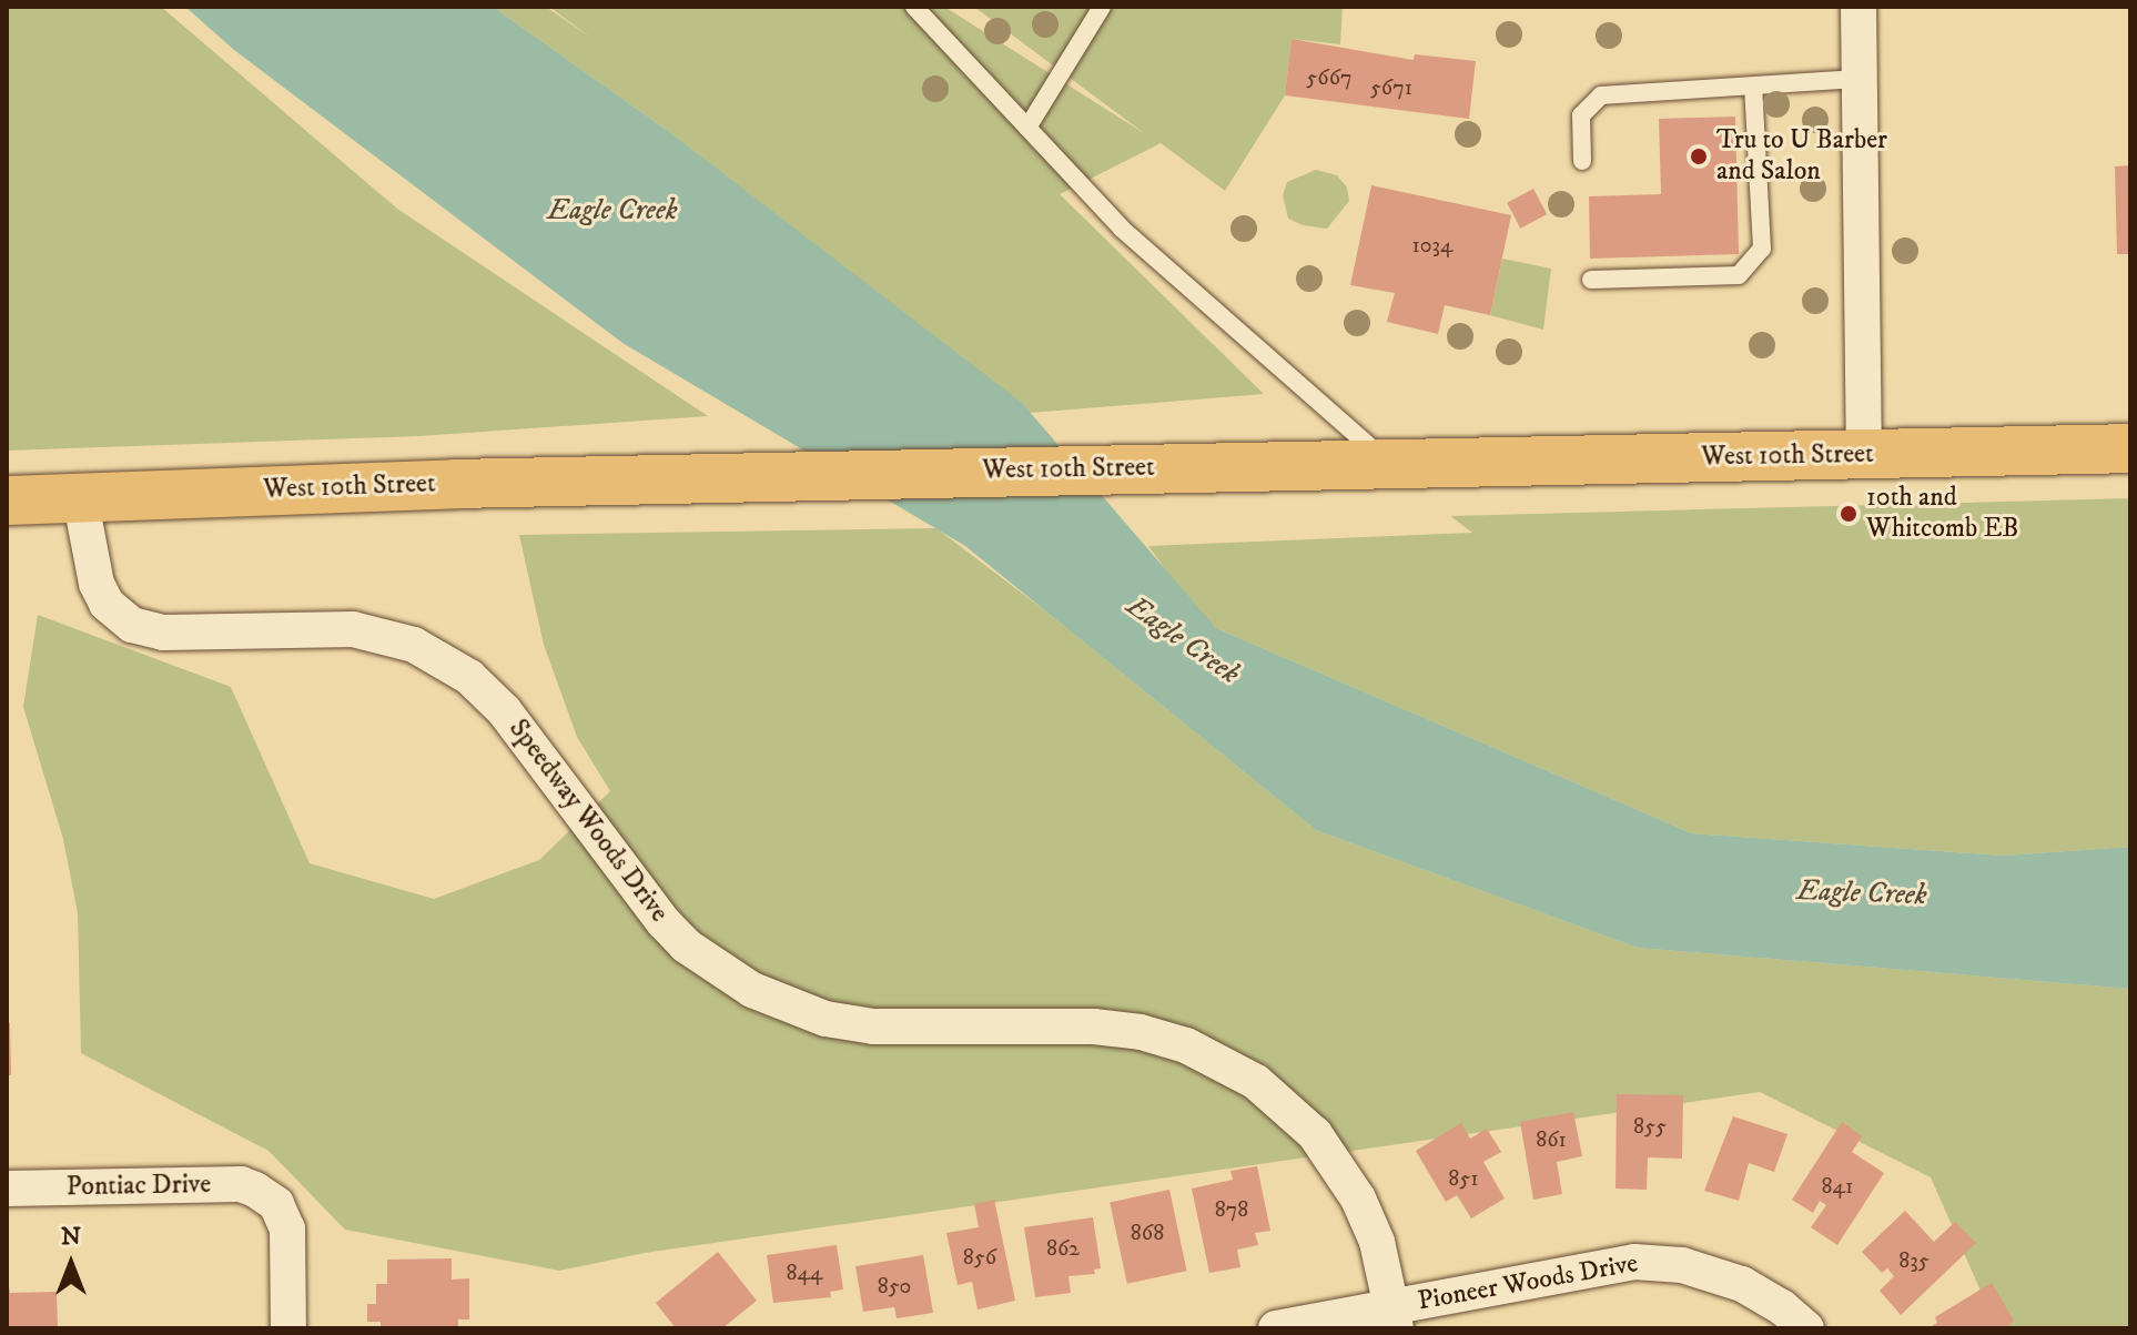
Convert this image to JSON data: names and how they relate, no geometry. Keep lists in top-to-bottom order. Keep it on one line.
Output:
{"streets":{"main road":["West 10th Street"],"street":["Speedway Woods Drive","Pontiac Drive","Pioneer Woods Drive"]},"crossings":[["West 10th Street","Speedway Woods Drive"],["Speedway Woods Drive","Pioneer Woods Drive"]],"water":["Eagle Creek"],"places":["Tru to U Barber and Salon","10th and Whitcomb EB"],"house_numbers":["5667","5671","1034","855","861","851","841","878","868","862","856","835","844","850"],"north":"top"}
